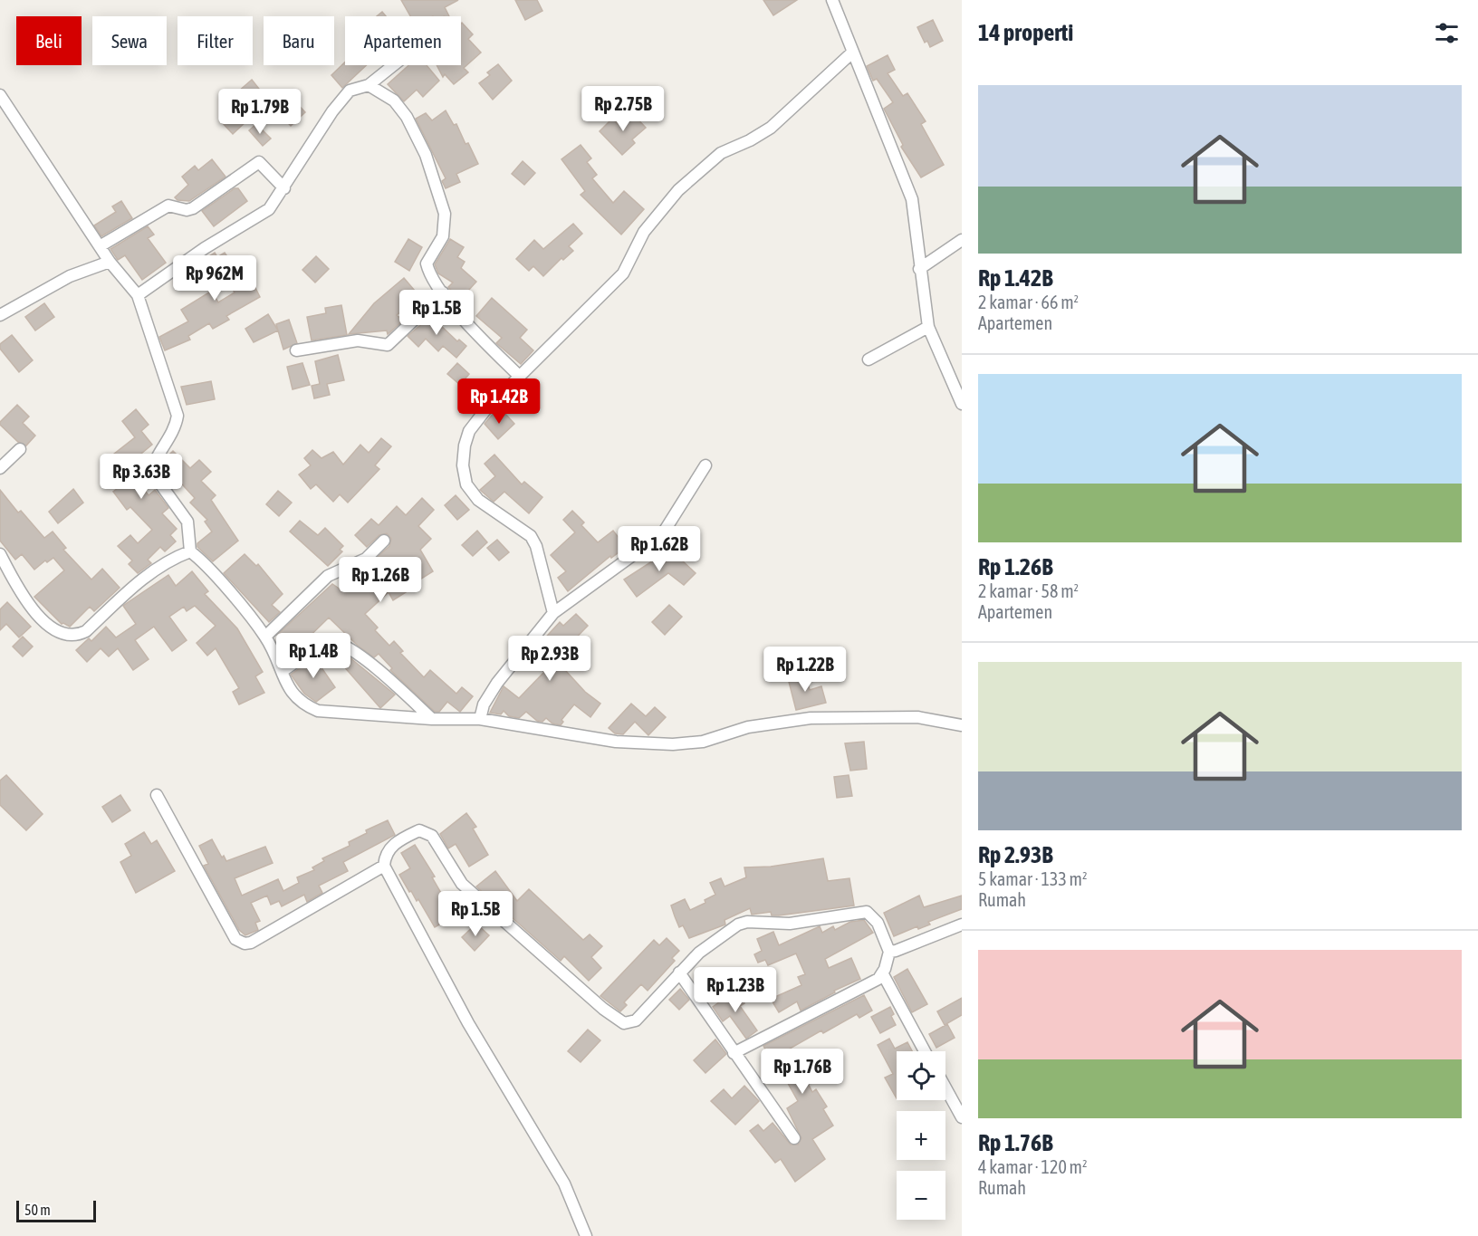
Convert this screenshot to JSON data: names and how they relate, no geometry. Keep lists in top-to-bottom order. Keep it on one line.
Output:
{"scale_bar":"50 m","page":{"heading":"14 properti","chip":["Beli","Sewa","Filter","Baru","Apartemen"],"list":[{"name":"Rp 1.42B","note":"2 kamar · 66 m² · Apartemen"},{"name":"Rp 1.26B","note":"2 kamar · 58 m² · Apartemen"},{"name":"Rp 2.93B","note":"5 kamar · 133 m² · Rumah"},{"name":"Rp 1.76B","note":"4 kamar · 120 m² · Rumah"}],"price":["Rp 2.75B","Rp 1.79B","Rp 962M","Rp 1.5B","Rp 1.42B","Rp 3.63B","Rp 1.62B","Rp 1.26B","Rp 1.4B","Rp 2.93B","Rp 1.22B","Rp 1.5B","Rp 1.23B","Rp 1.76B"],"map_buttons":["+","−"],"scale":"50 m"}}
